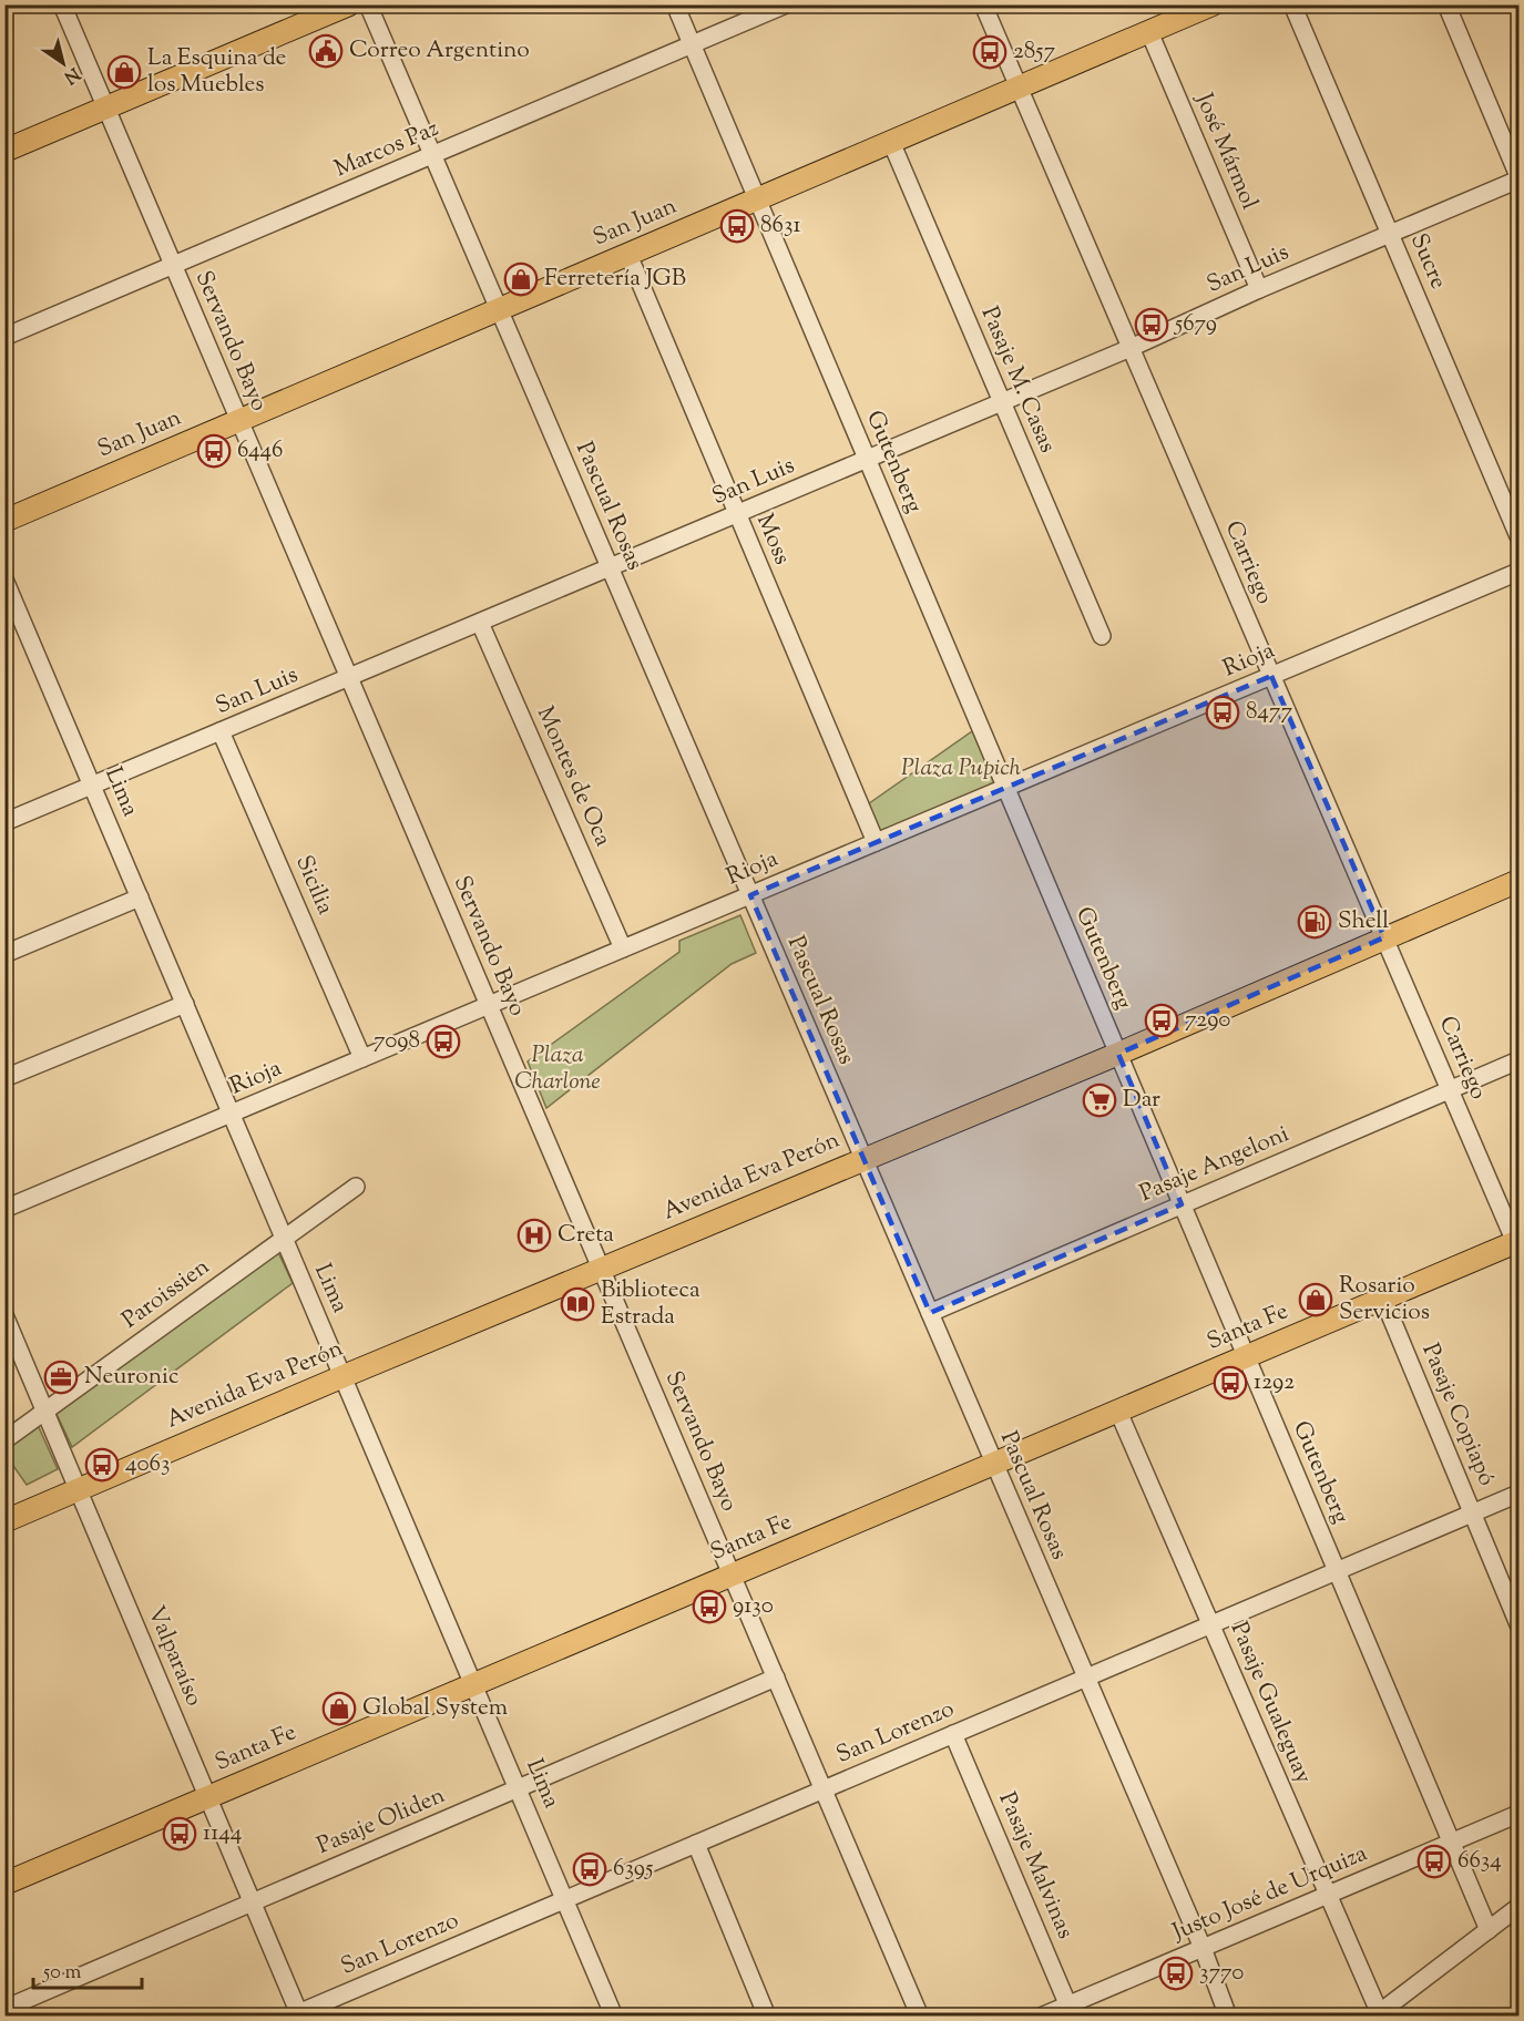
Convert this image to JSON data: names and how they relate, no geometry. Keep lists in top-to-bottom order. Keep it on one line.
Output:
{"streets":{"main road":["San Juan","Avenida Eva Perón","Santa Fe"],"street":["Marcos Paz","José Mármol","Sucre","San Luis","Servando Bayo","Pasaje M. Casas","Gutenberg","Pascual Rosas","Moss","Carriego","Rioja","Montes de Oca","Lima","Sicilia","Pasaje Angeloni","Paroissien","Pasaje Copiapó","Valparaíso","Pasaje Gualeguay","San Lorenzo","Pasaje Oliden","Pasaje Malvinas","Justo José de Urquiza"]},"crossings":[["Marcos Paz","Servando Bayo"],["Marcos Paz","Gutenberg"],["Marcos Paz","Pascual Rosas"],["José Mármol","San Juan"],["José Mármol","San Luis"],["San Juan","Servando Bayo"],["San Juan","Pasaje M. Casas"],["San Juan","Gutenberg"],["San Juan","Pascual Rosas"],["San Juan","Moss"],["San Juan","Carriego"],["Sucre","San Luis"],["San Luis","Servando Bayo"],["San Luis","Pasaje M. Casas"],["San Luis","Gutenberg"],["San Luis","Pascual Rosas"],["San Luis","Moss"],["San Luis","Carriego"],["San Luis","Montes de Oca"],["San Luis","Lima"],["San Luis","Sicilia"],["Servando Bayo","Rioja"],["Servando Bayo","Avenida Eva Perón"],["Servando Bayo","Santa Fe"],["Servando Bayo","San Lorenzo"],["Servando Bayo","Pasaje Oliden"],["Gutenberg","Rioja"],["Gutenberg","Pasaje Angeloni"],["Gutenberg","Avenida Eva Perón"],["Gutenberg","Santa Fe"],["Gutenberg","San Lorenzo"],["Gutenberg","Justo José de Urquiza"],["Pascual Rosas","Rioja"],["Pascual Rosas","Pasaje Angeloni"],["Pascual Rosas","Avenida Eva Perón"],["Pascual Rosas","Santa Fe"],["Pascual Rosas","San Lorenzo"],["Pascual Rosas","Justo José de Urquiza"],["Moss","Rioja"],["Carriego","Rioja"],["Carriego","Pasaje Angeloni"],["Carriego","Avenida Eva Perón"],["Carriego","Santa Fe"],["Rioja","Montes de Oca"],["Rioja","Lima"],["Rioja","Sicilia"],["Lima","Avenida Eva Perón"],["Lima","Paroissien"],["Lima","Santa Fe"],["Lima","San Lorenzo"],["Lima","Pasaje Oliden"],["Avenida Eva Perón","Valparaíso"],["Paroissien","Valparaíso"],["Santa Fe","Pasaje Copiapó"],["Santa Fe","Valparaíso"],["Santa Fe","Pasaje Gualeguay"],["Pasaje Copiapó","San Lorenzo"],["Valparaíso","San Lorenzo"],["Valparaíso","Pasaje Oliden"],["Pasaje Gualeguay","San Lorenzo"],["Pasaje Gualeguay","Justo José de Urquiza"],["San Lorenzo","Pasaje Malvinas"],["Pasaje Malvinas","Justo José de Urquiza"]],"parks":["Plaza Pupich","Plaza Charlone"],"places":{"public building":["Correo Argentino"],"bus stop":["2857","8631","5679","6446","8477","7290","7098","1292","4063","9130","1144","6634","6395","3770"],"shop":["La Esquina de los Muebles","Ferretería JGB","Rosario Servicios","Global System"],"fuel station":["Shell"],"supermarket":["Dar"],"hospital":["Creta"],"library":["Biblioteca Estrada"],"office":["Neuronic"]},"scale_bar":"50 m","north":"bottom right"}
